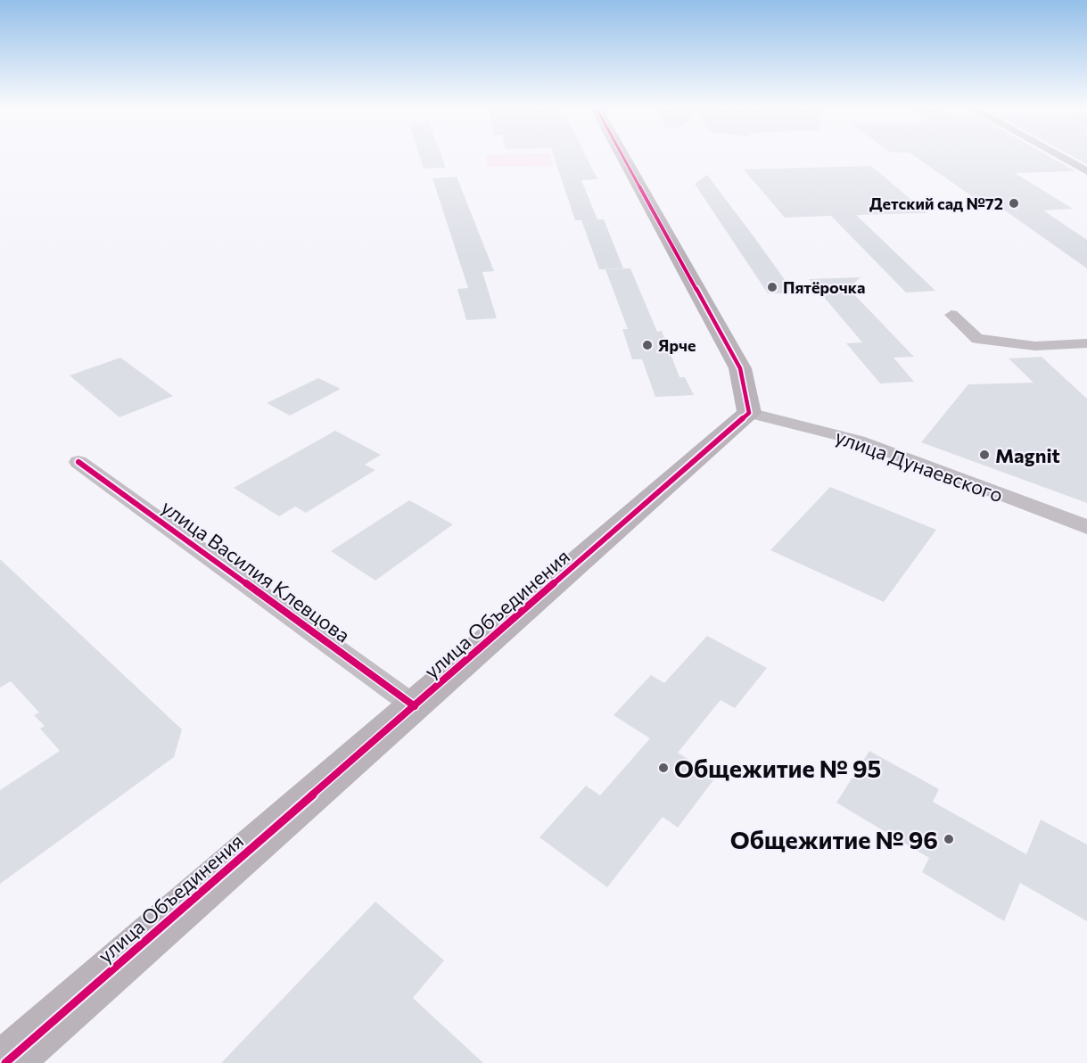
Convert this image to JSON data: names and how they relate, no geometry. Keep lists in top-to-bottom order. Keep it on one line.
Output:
{"streets":{"street":["улица Дунаевского","улица Василия Клевцова","улица Объединения"]},"crossings":[["улица Дунаевского","улица Объединения"],["улица Василия Клевцова","улица Объединения"]],"places":["Детский сад №72","Пятёрочка","Ярче","Magnit","Общежитие № 95","Общежитие № 96"]}
